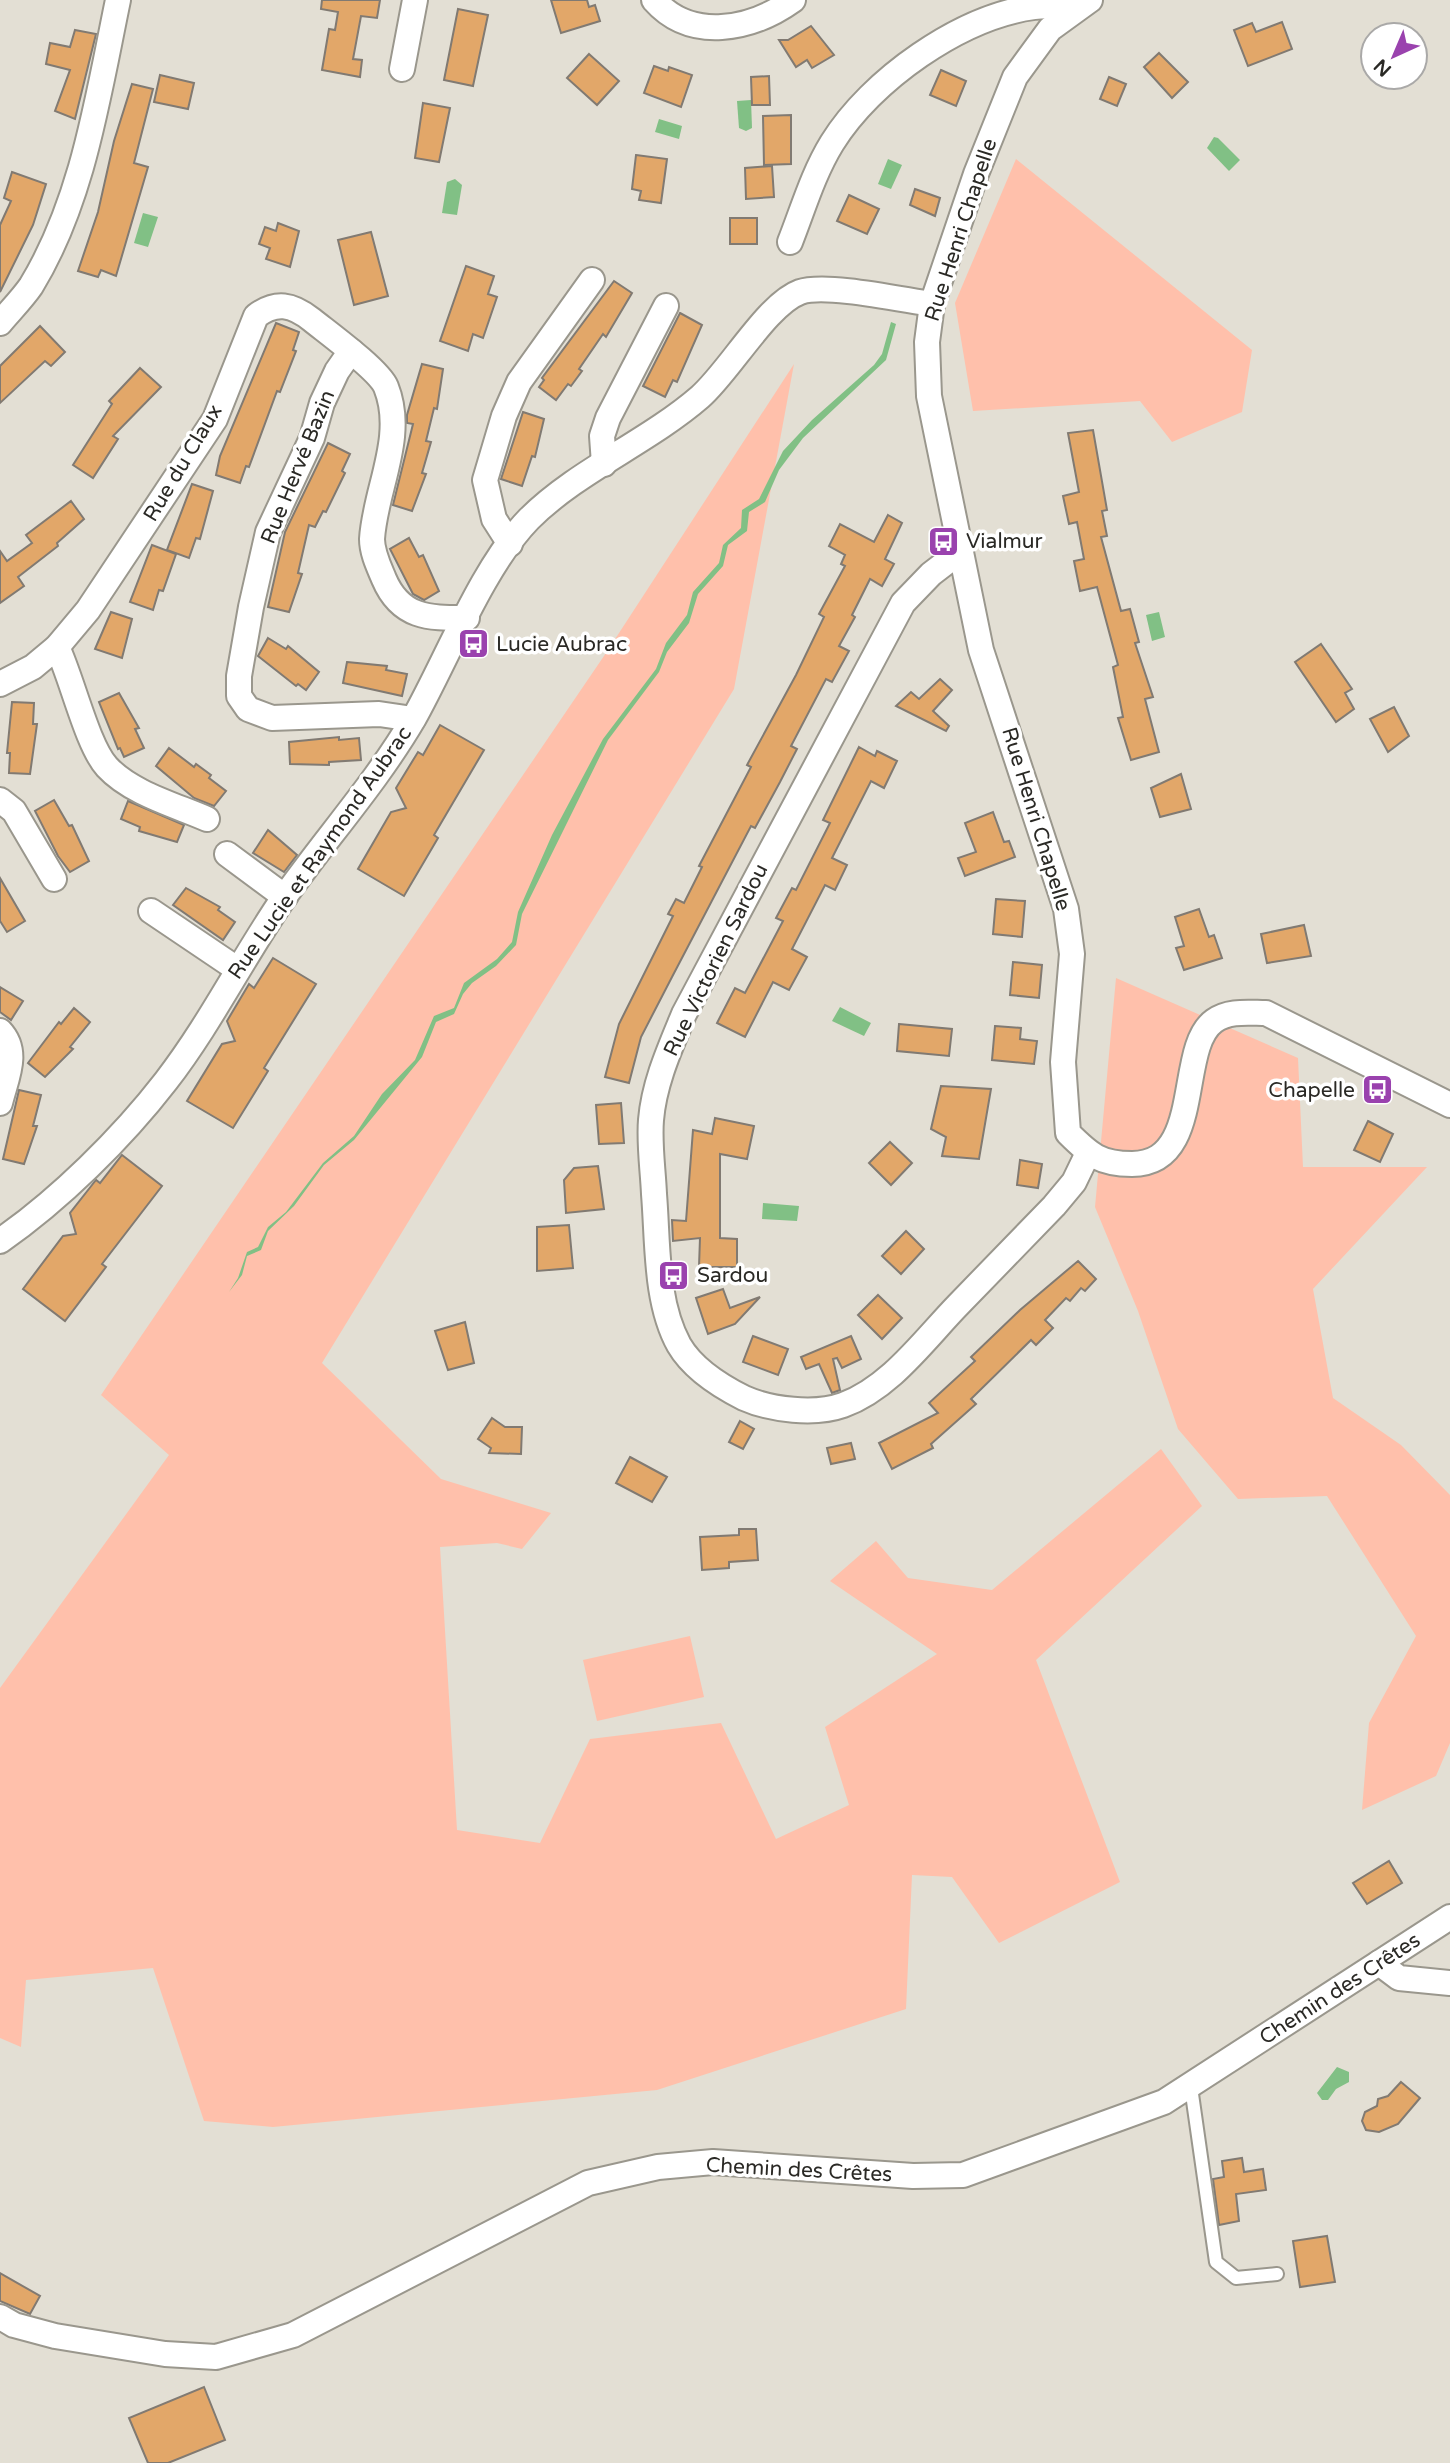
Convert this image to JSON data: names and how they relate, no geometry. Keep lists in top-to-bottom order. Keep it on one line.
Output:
{"streets":{"street":["Rue Henri Chapelle","Rue du Claux","Rue Hervé Bazin","Rue Lucie et Raymond Aubrac","Rue Victorien Sardou","Chemin des Crêtes"]},"crossings":[["Rue Henri Chapelle","Rue Lucie et Raymond Aubrac"],["Rue Henri Chapelle","Rue Victorien Sardou"],["Rue du Claux","Rue Hervé Bazin"],["Rue du Claux","Rue Lucie et Raymond Aubrac"],["Rue Hervé Bazin","Rue Lucie et Raymond Aubrac"]],"places":{"bus stop":["Vialmur","Lucie Aubrac","Chapelle","Sardou"]},"north":"bottom left"}
